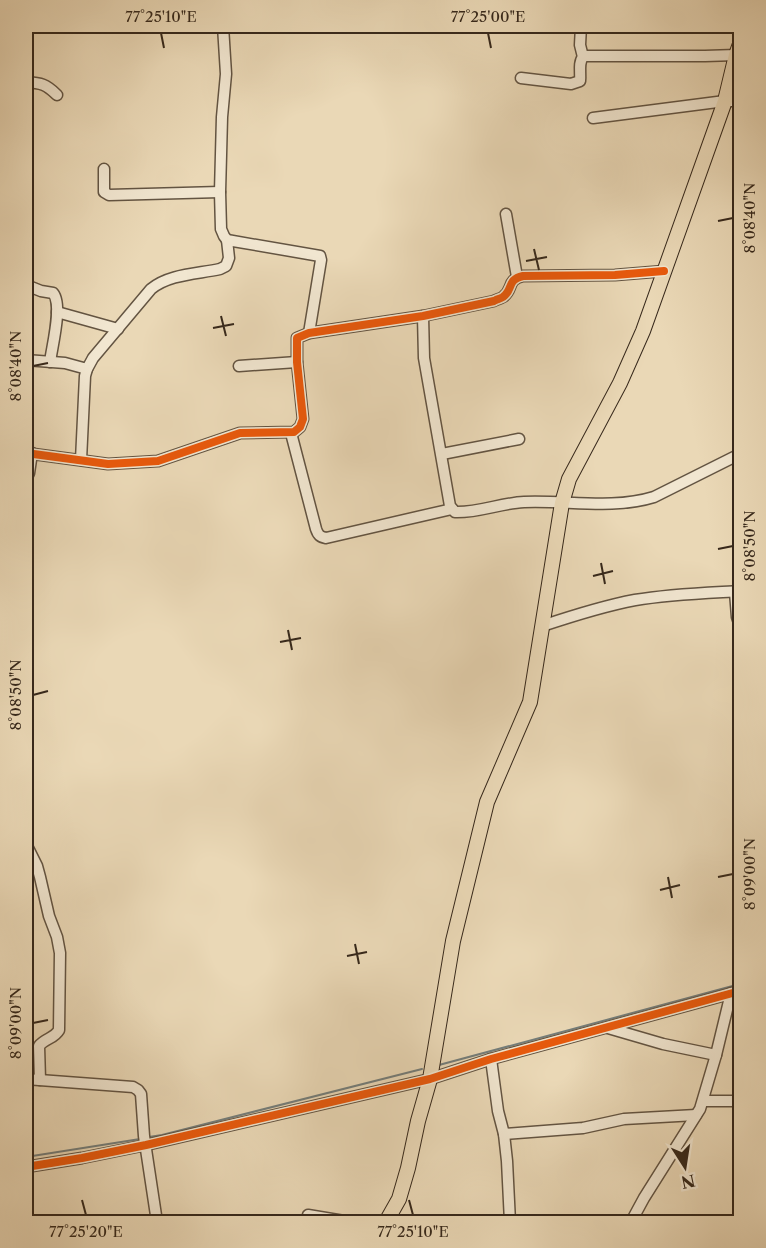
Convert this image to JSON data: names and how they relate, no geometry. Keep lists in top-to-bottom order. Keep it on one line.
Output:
{"north":"bottom","coordinates":["77°25'10\"E","77°25'00\"E","8°08'40\"N","8°08'50\"N","8°09'00\"N","77°25'20\"E"]}
